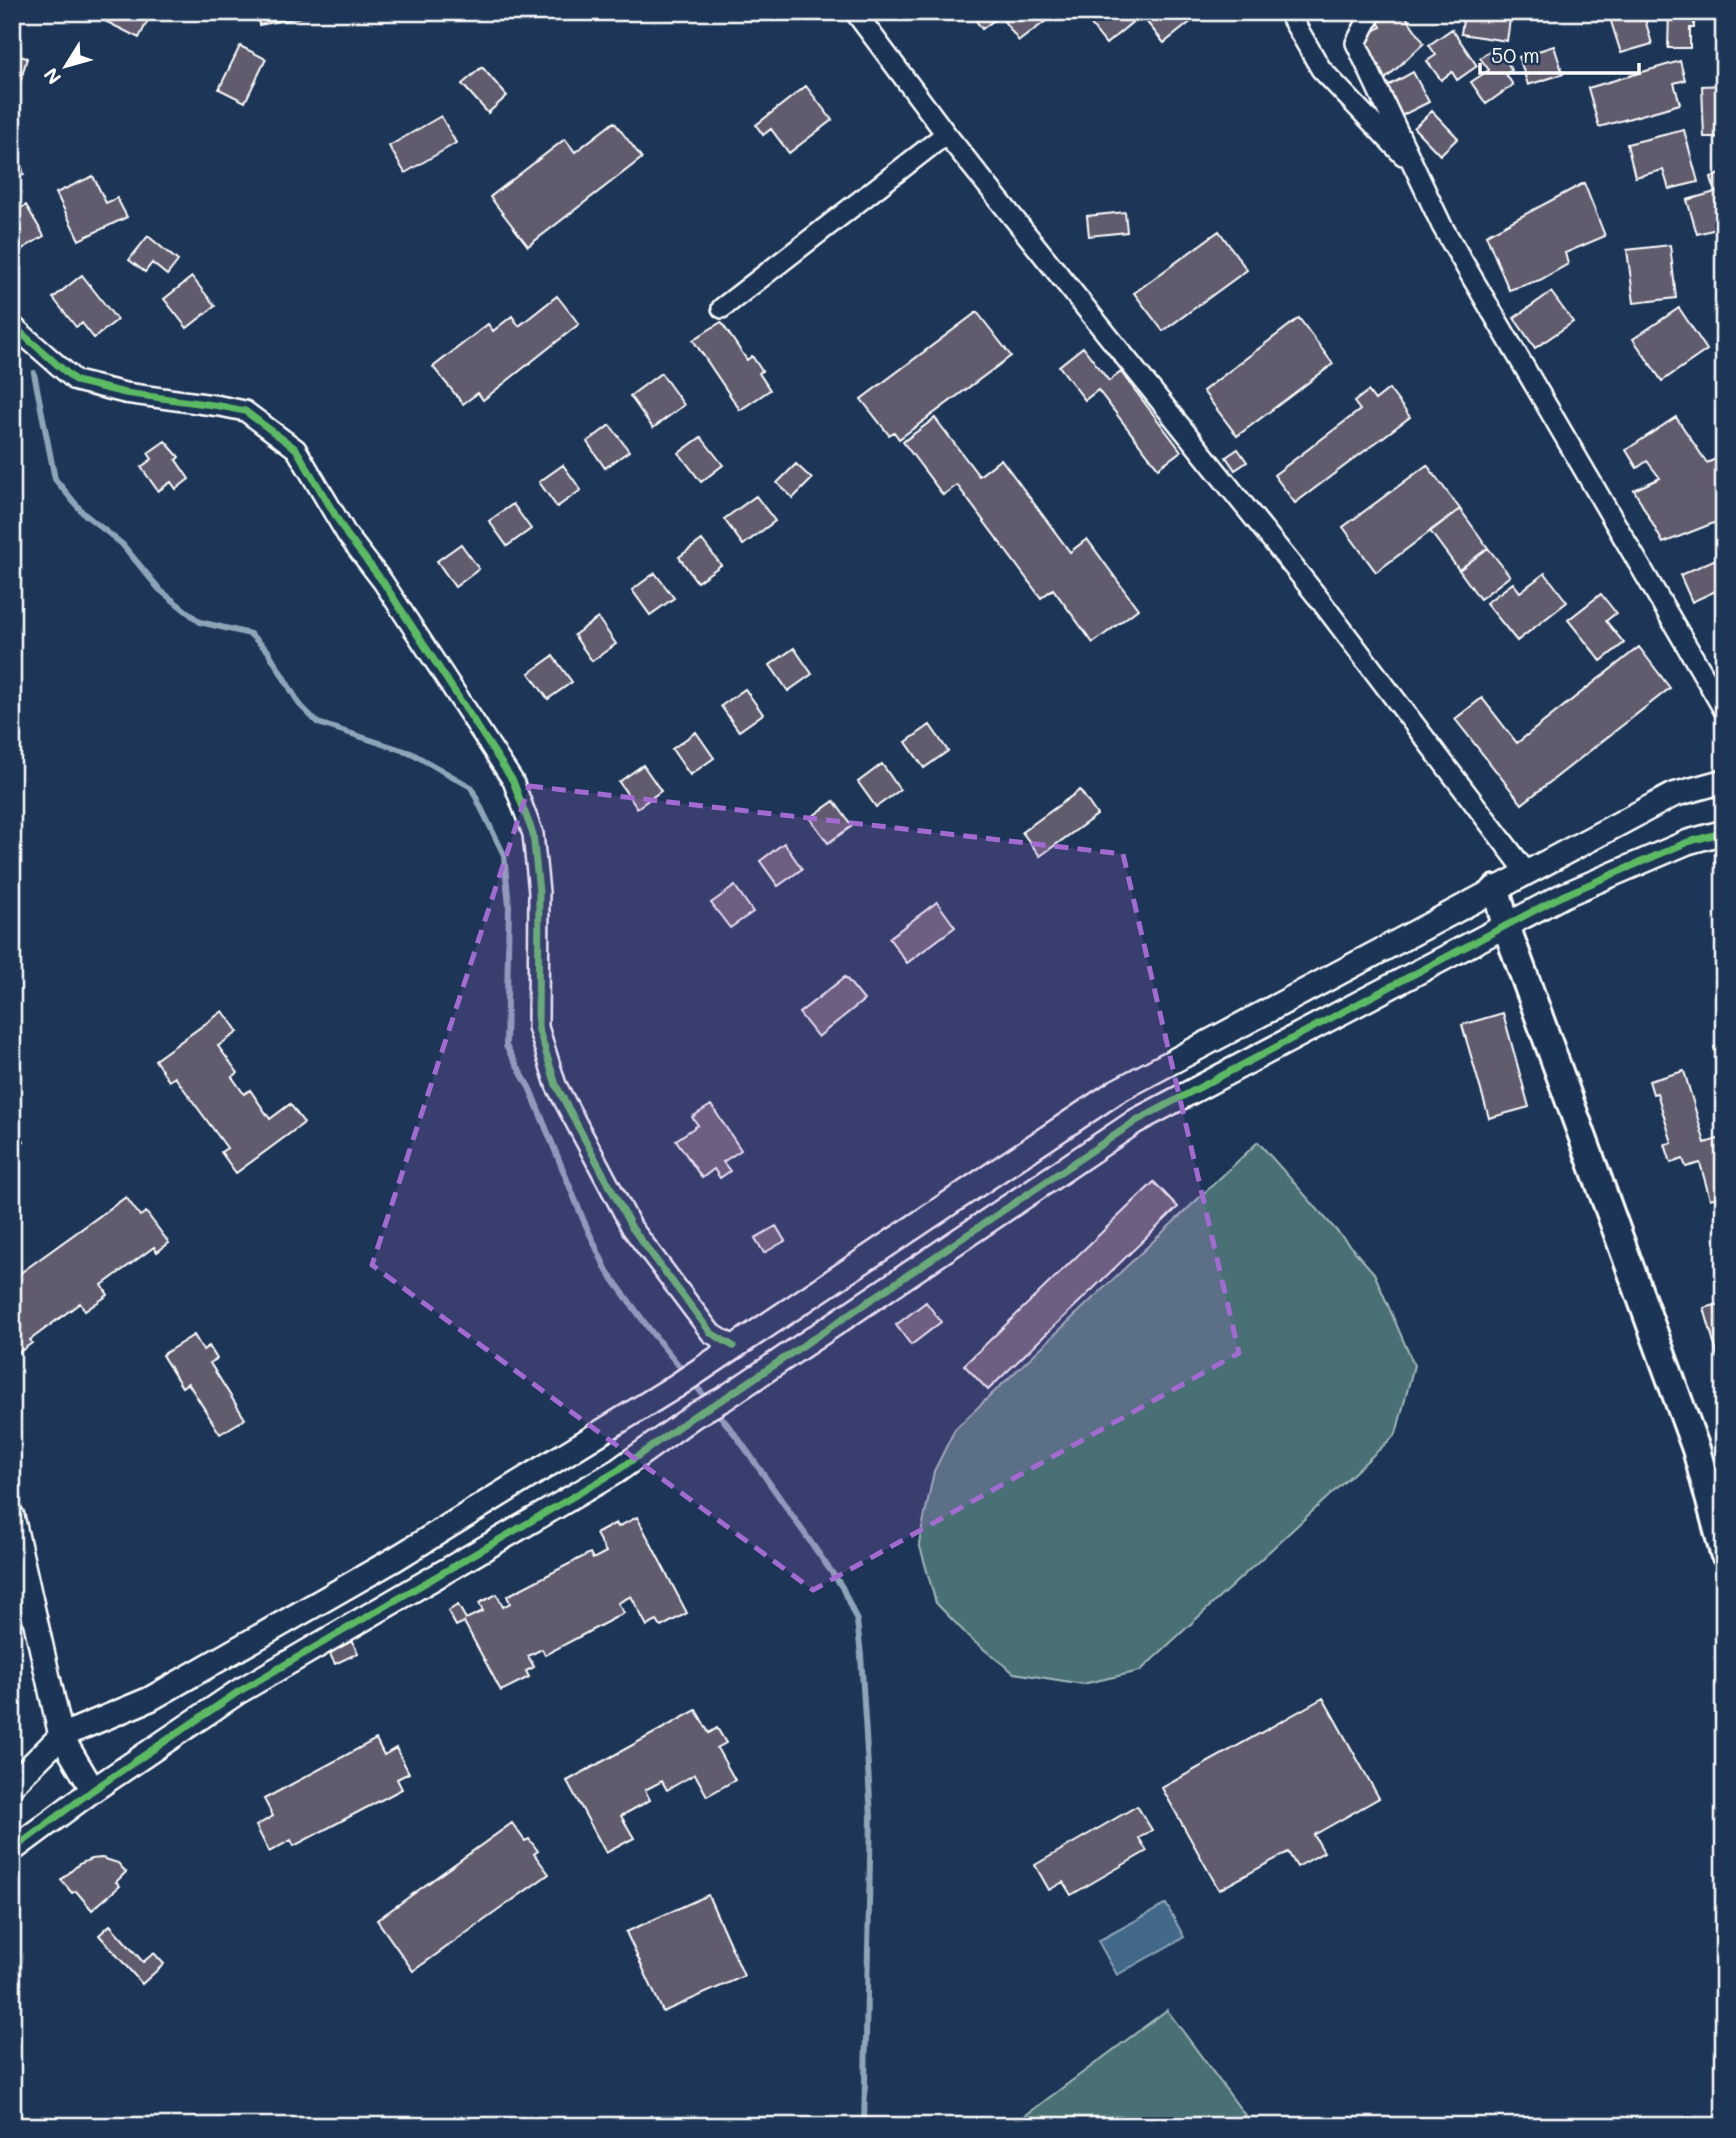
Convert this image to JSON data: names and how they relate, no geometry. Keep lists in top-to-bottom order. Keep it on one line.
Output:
{"scale_bar":"50 m","north":"bottom left"}
